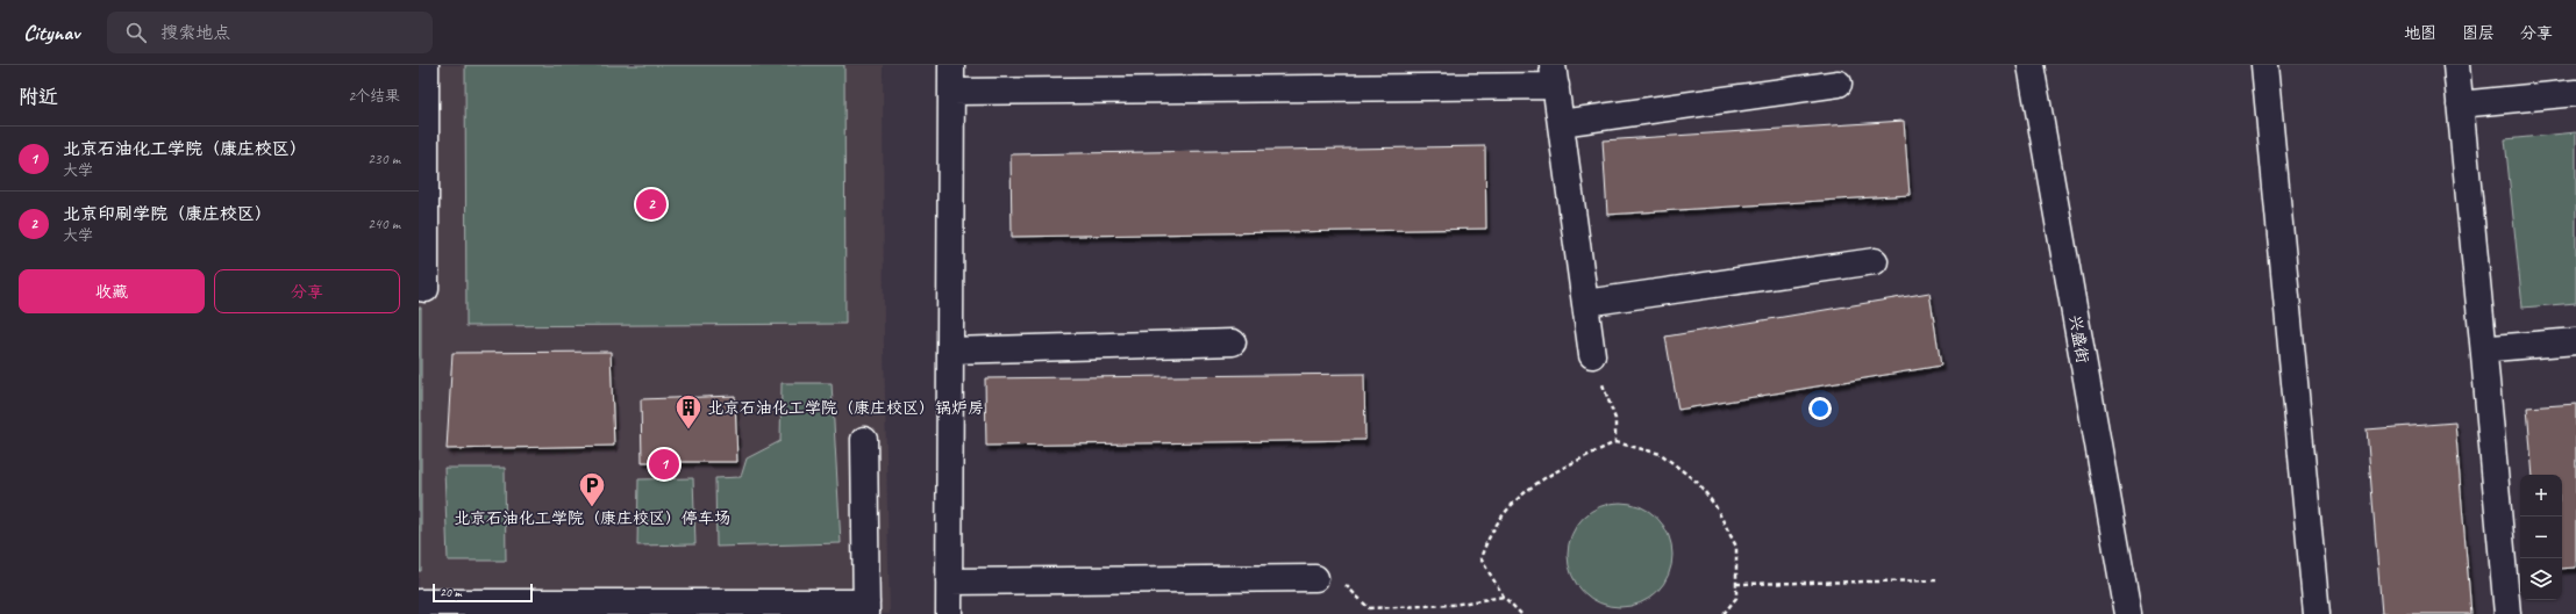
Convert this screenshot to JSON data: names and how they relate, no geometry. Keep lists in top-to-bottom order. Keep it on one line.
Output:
{"streets":{"street":["兴盛街"]},"places":{"building":["北京石油化工学院（康庄校区）锅炉房"],"parking":["北京石油化工学院（康庄校区）停车场"]},"scale_bar":"20 m","page":{"header":"Citynav","search":"搜索地点","nav":["地图","图层","分享"],"heading":["附近","2个结果"],"list":[{"mark":"1","name":"北京石油化工学院（康庄校区）","note":"大学","value":"230 m"},{"mark":"2","name":"北京印刷学院（康庄校区）","note":"大学","value":"240 m"}],"pins":["2","1"],"buttons":["收藏","分享"],"map_buttons":["+","−"],"scale":"20 m"}}
